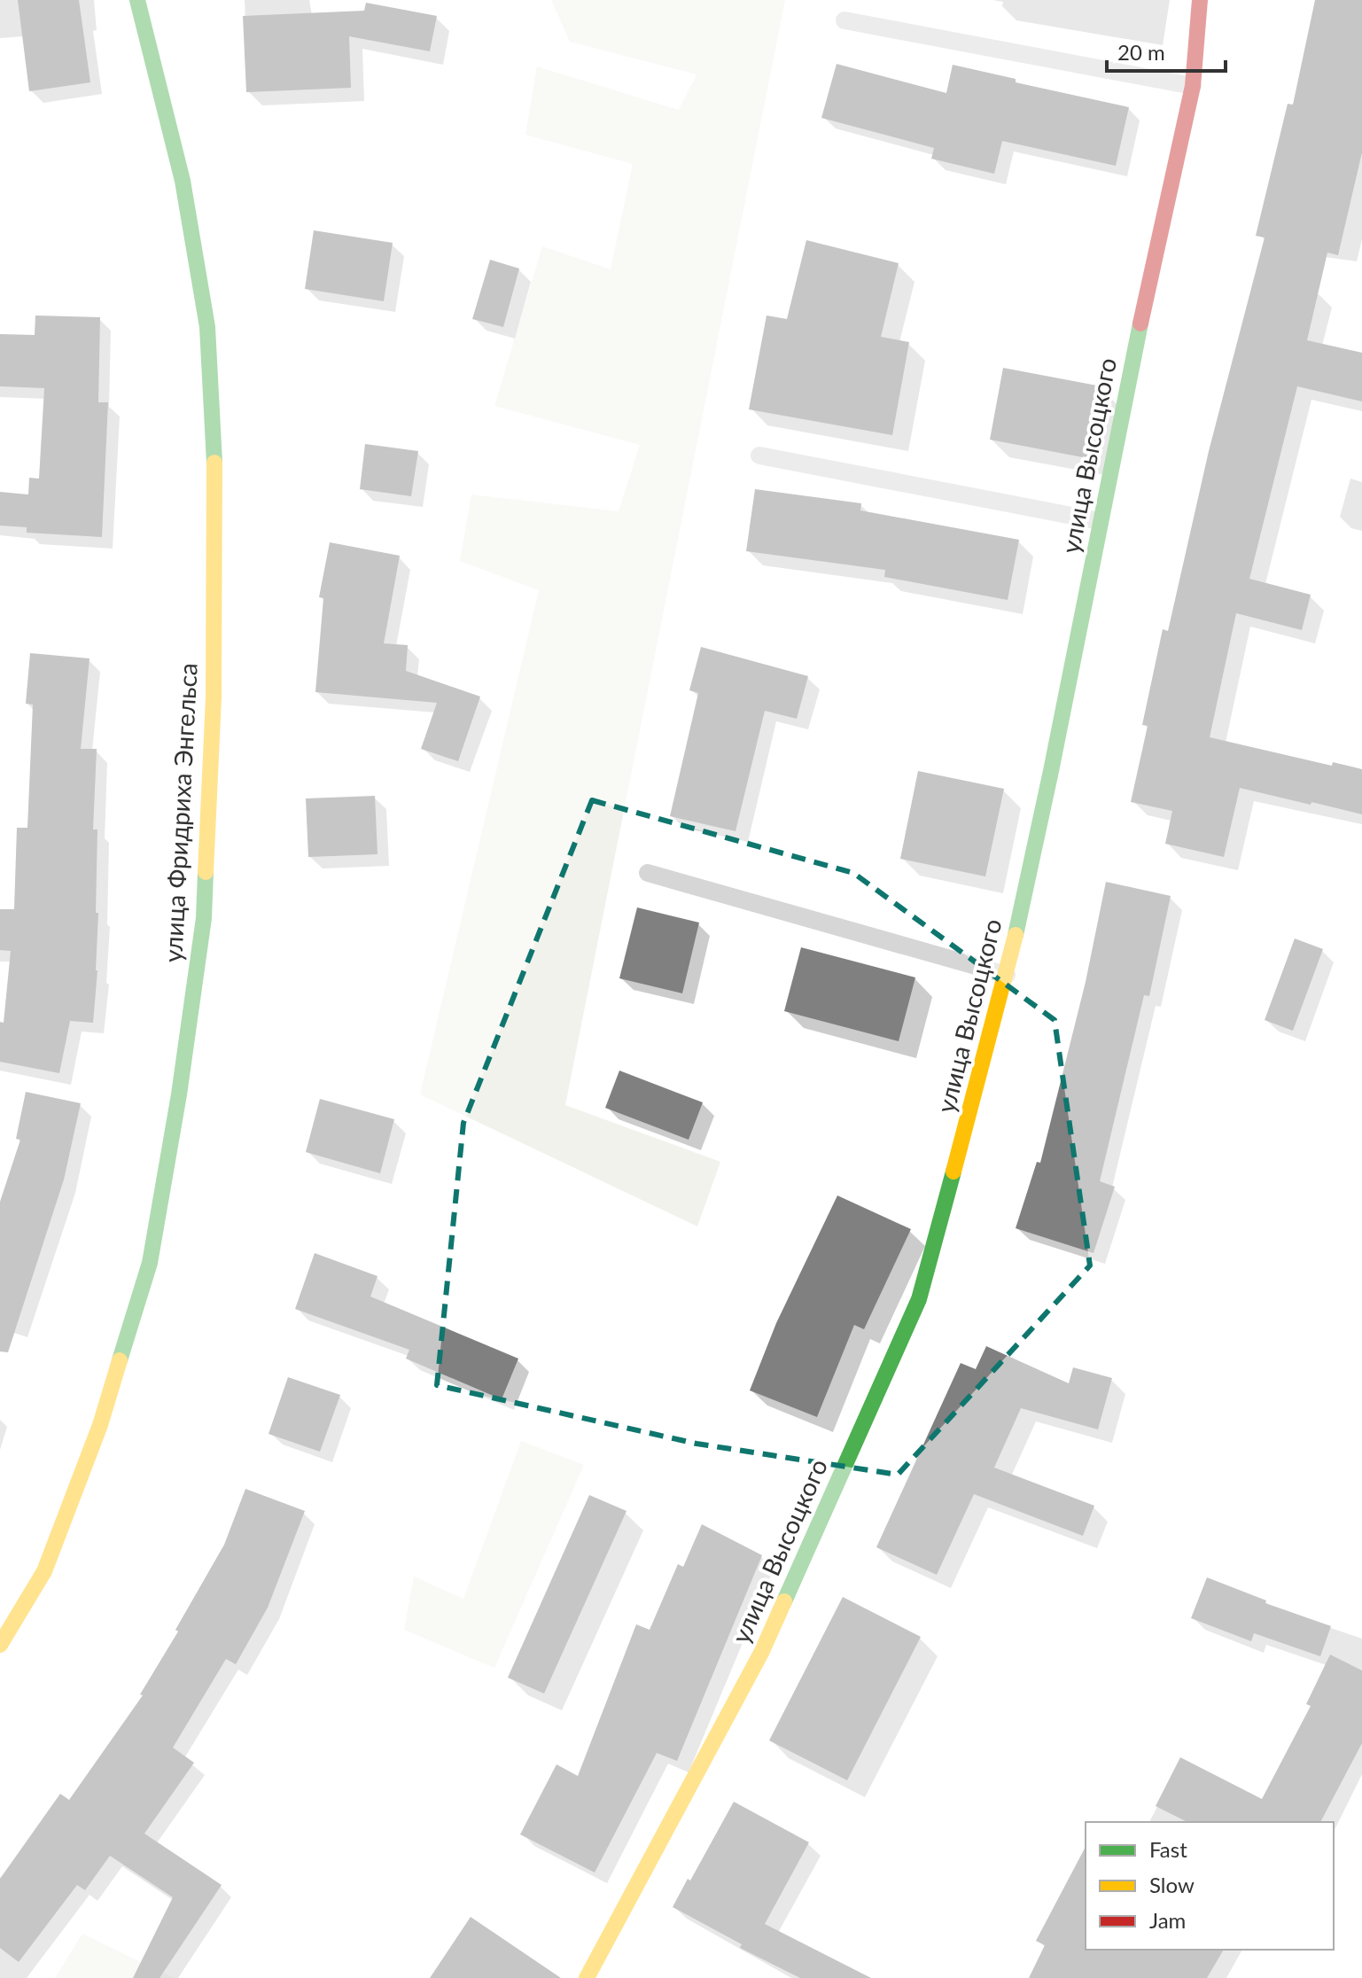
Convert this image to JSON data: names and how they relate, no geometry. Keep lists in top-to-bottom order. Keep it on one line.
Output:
{"streets":{"street":["улица Высоцкого","улица Фридриха Энгельса"]},"legend":["Fast","Slow","Jam"],"scale_bar":"20 m"}
